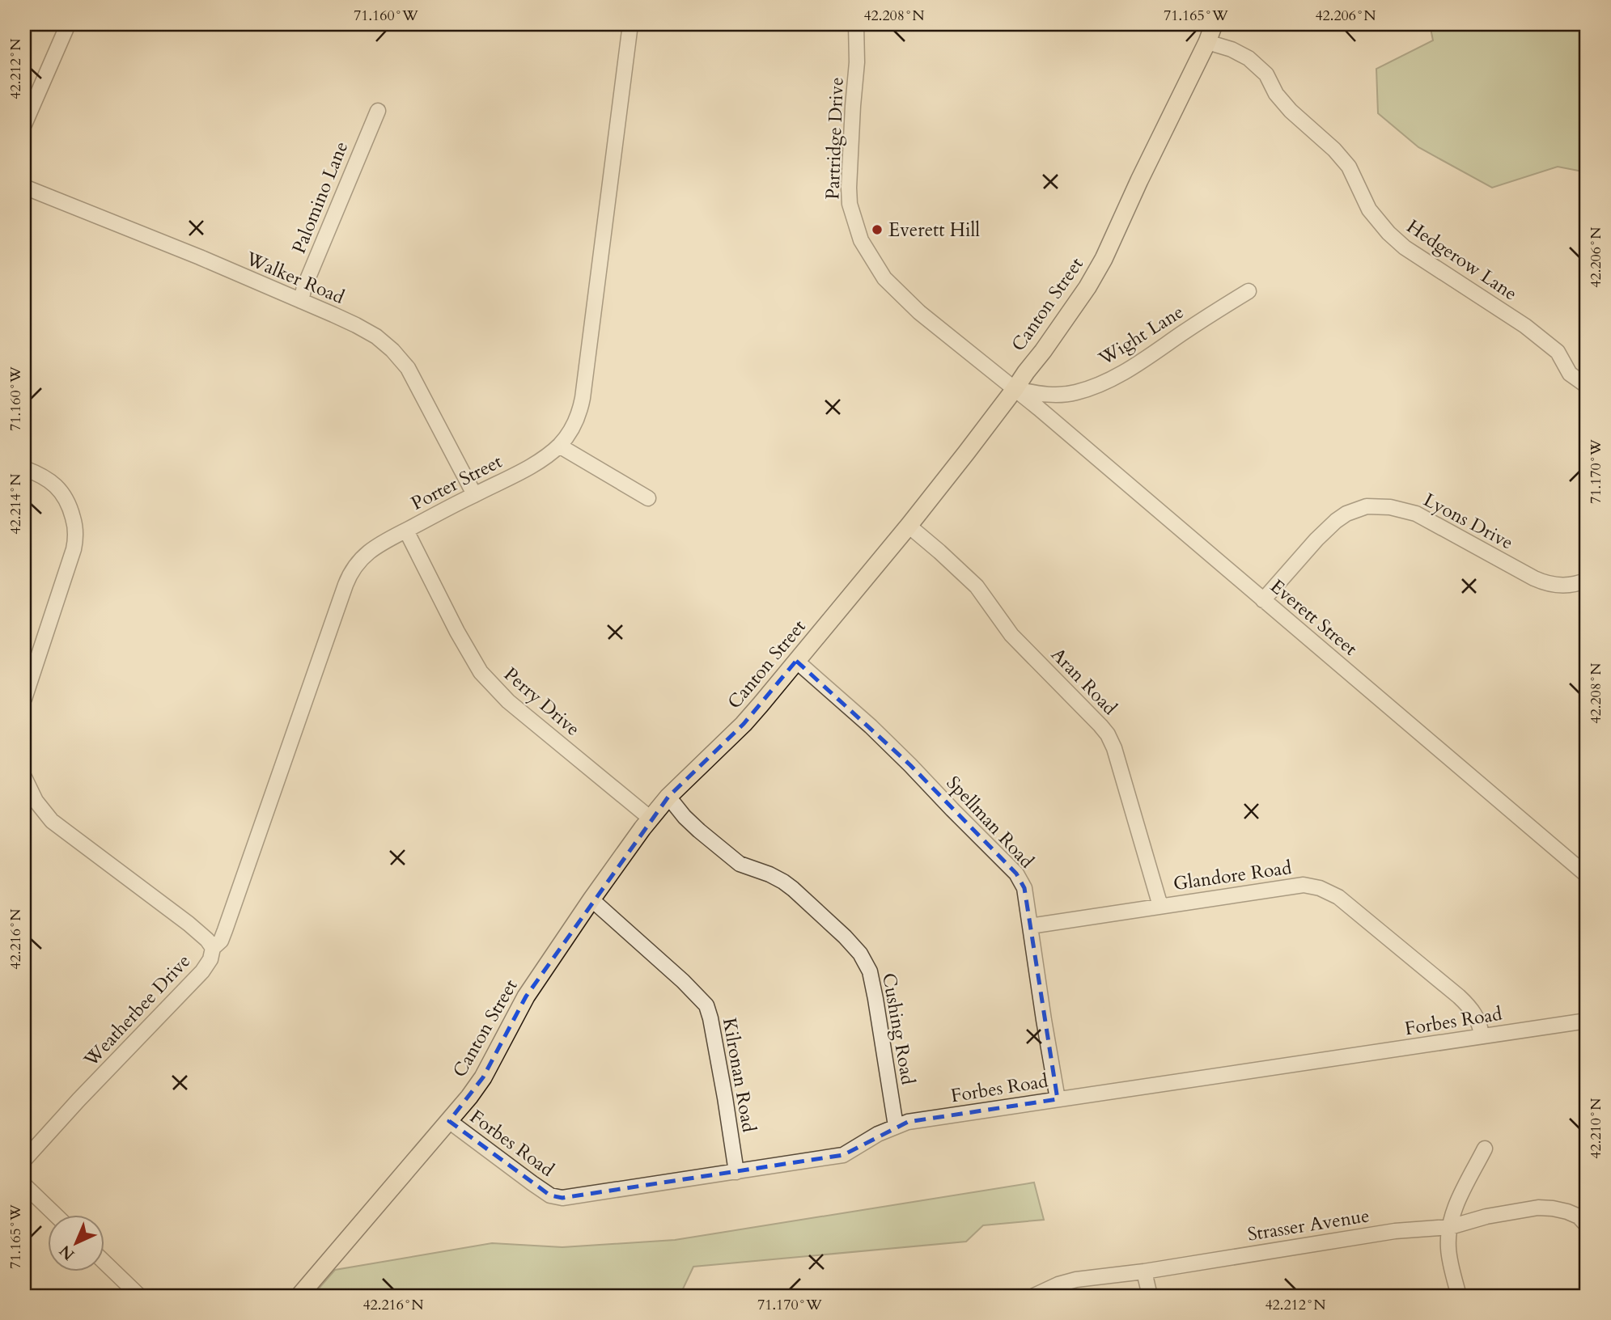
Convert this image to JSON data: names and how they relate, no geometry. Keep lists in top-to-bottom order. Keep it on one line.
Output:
{"streets":{"main road":["Canton Street"],"street":["Partridge Drive","Palomino Lane","Hedgerow Lane","Walker Road","Wight Lane","Porter Street","Lyons Drive","Everett Street","Aran Road","Perry Drive","Spellman Road","Glandore Road","Weatherbee Drive","Forbes Road","Cushing Road","Kilronan Road","Strasser Avenue"]},"crossings":[["Partridge Drive","Canton Street"],["Partridge Drive","Wight Lane"],["Partridge Drive","Everett Street"],["Palomino Lane","Walker Road"],["Hedgerow Lane","Canton Street"],["Walker Road","Porter Street"],["Canton Street","Wight Lane"],["Canton Street","Everett Street"],["Canton Street","Aran Road"],["Canton Street","Perry Drive"],["Canton Street","Spellman Road"],["Canton Street","Forbes Road"],["Canton Street","Cushing Road"],["Canton Street","Kilronan Road"],["Wight Lane","Everett Street"],["Porter Street","Perry Drive"],["Porter Street","Weatherbee Drive"],["Lyons Drive","Everett Street"],["Aran Road","Glandore Road"],["Spellman Road","Glandore Road"],["Spellman Road","Forbes Road"],["Glandore Road","Forbes Road"],["Forbes Road","Cushing Road"],["Forbes Road","Kilronan Road"]],"places":["Everett Hill"],"north":"bottom left","coordinates":["71.160°W","42.208°N","71.165°W","42.206°N","42.212°N","71.170°W","42.214°N","42.216°N","42.210°N"]}
